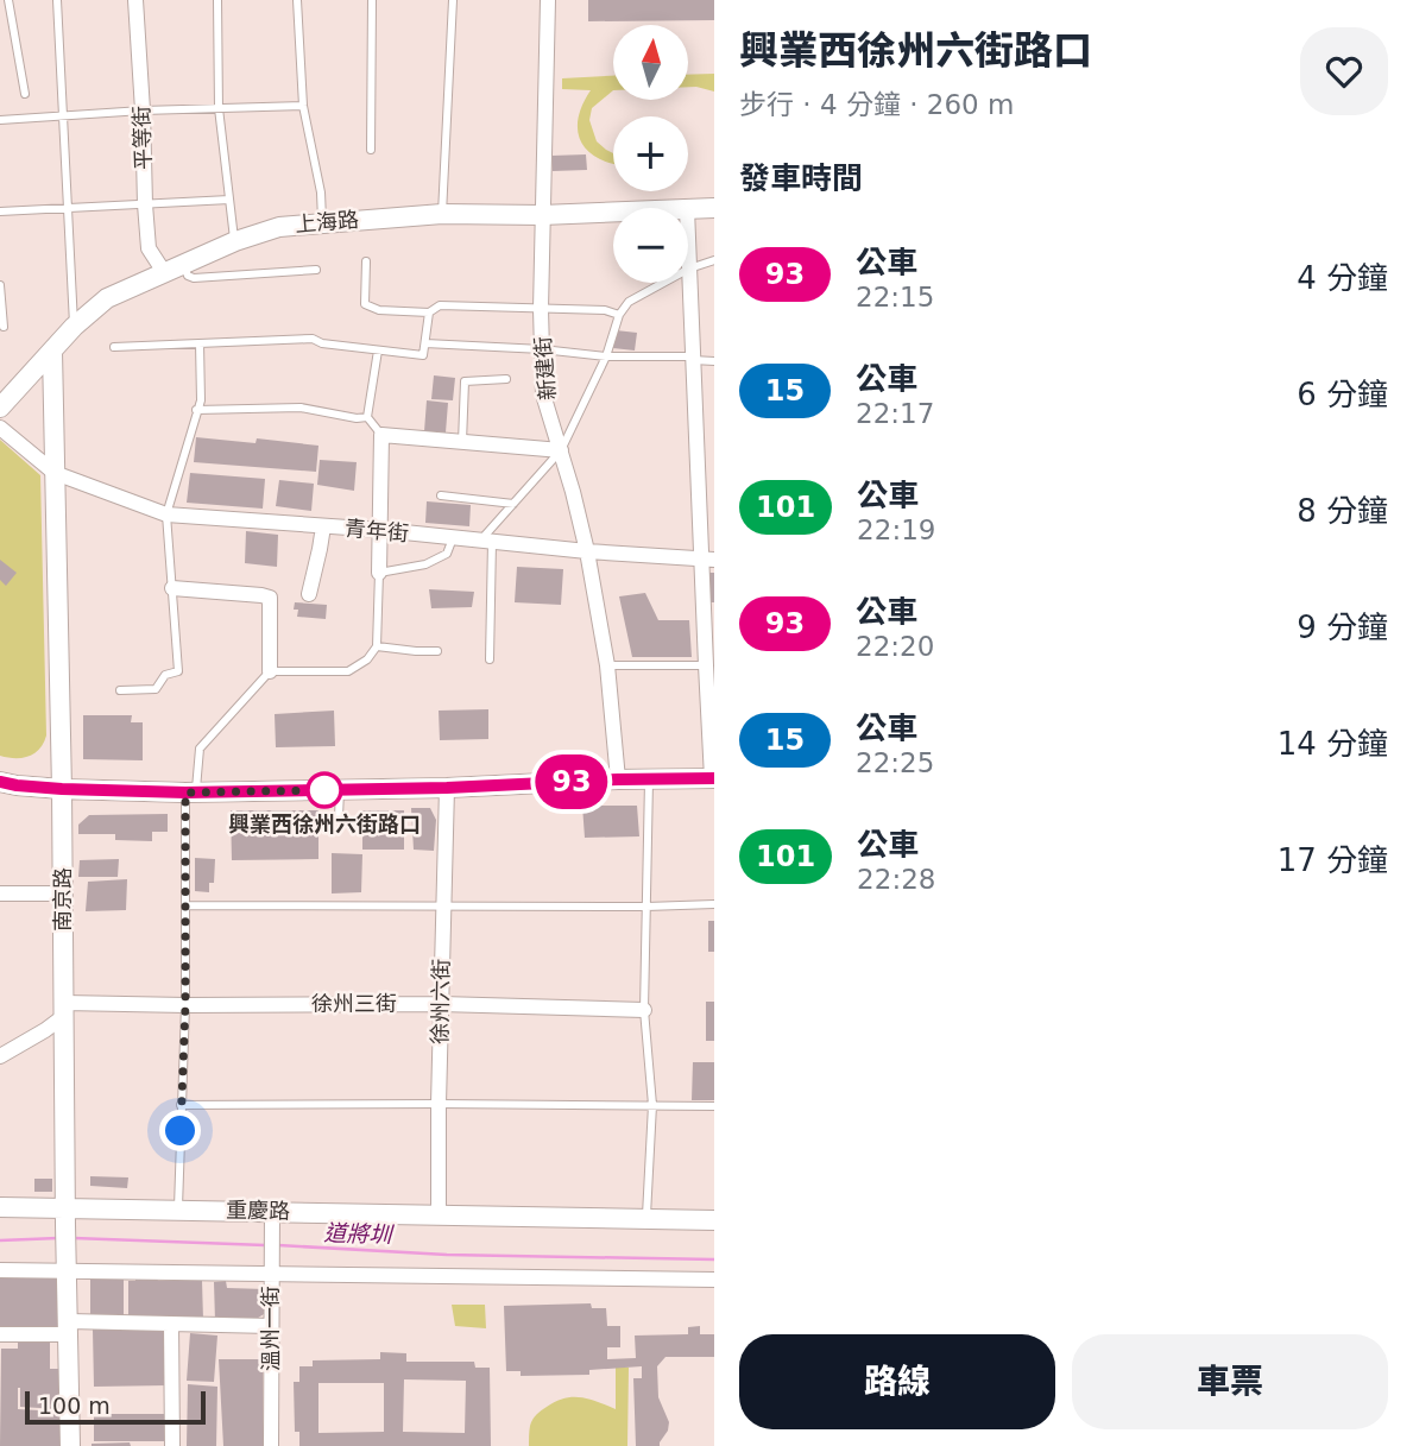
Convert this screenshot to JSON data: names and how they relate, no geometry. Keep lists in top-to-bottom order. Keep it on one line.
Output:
{"streets":{"street":["平等街","上海路","新建街","青年街","南京路","徐州六街","徐州三街","重慶路","溫州一街"]},"crossings":[["平等街","上海路"],["上海路","新建街"],["上海路","南京路"],["新建街","青年街"],["青年街","南京路"],["南京路","徐州三街"],["南京路","重慶路"],["徐州六街","徐州三街"],["徐州六街","重慶路"],["重慶路","溫州一街"]],"water":["道將圳"],"places":["興業西徐州六街路口"],"lines":["bus line 93"],"scale_bar":"100 m","north":"top","page":{"on_map":"93","heading":[["興業西徐州六街路口","步行 · 4 分鐘 · 260 m"],"發車時間"],"map_buttons":["+","−"],"list":[{"mark":"93","name":"公車","note":"22:15","value":"4 分鐘"},{"mark":"15","name":"公車","note":"22:17","value":"6 分鐘"},{"mark":"101","name":"公車","note":"22:19","value":"8 分鐘"},{"mark":"93","name":"公車","note":"22:20","value":"9 分鐘"},{"mark":"15","name":"公車","note":"22:25","value":"14 分鐘"},{"mark":"101","name":"公車","note":"22:28","value":"17 分鐘"}],"buttons":["路線","車票"],"scale":"100 m"}}
